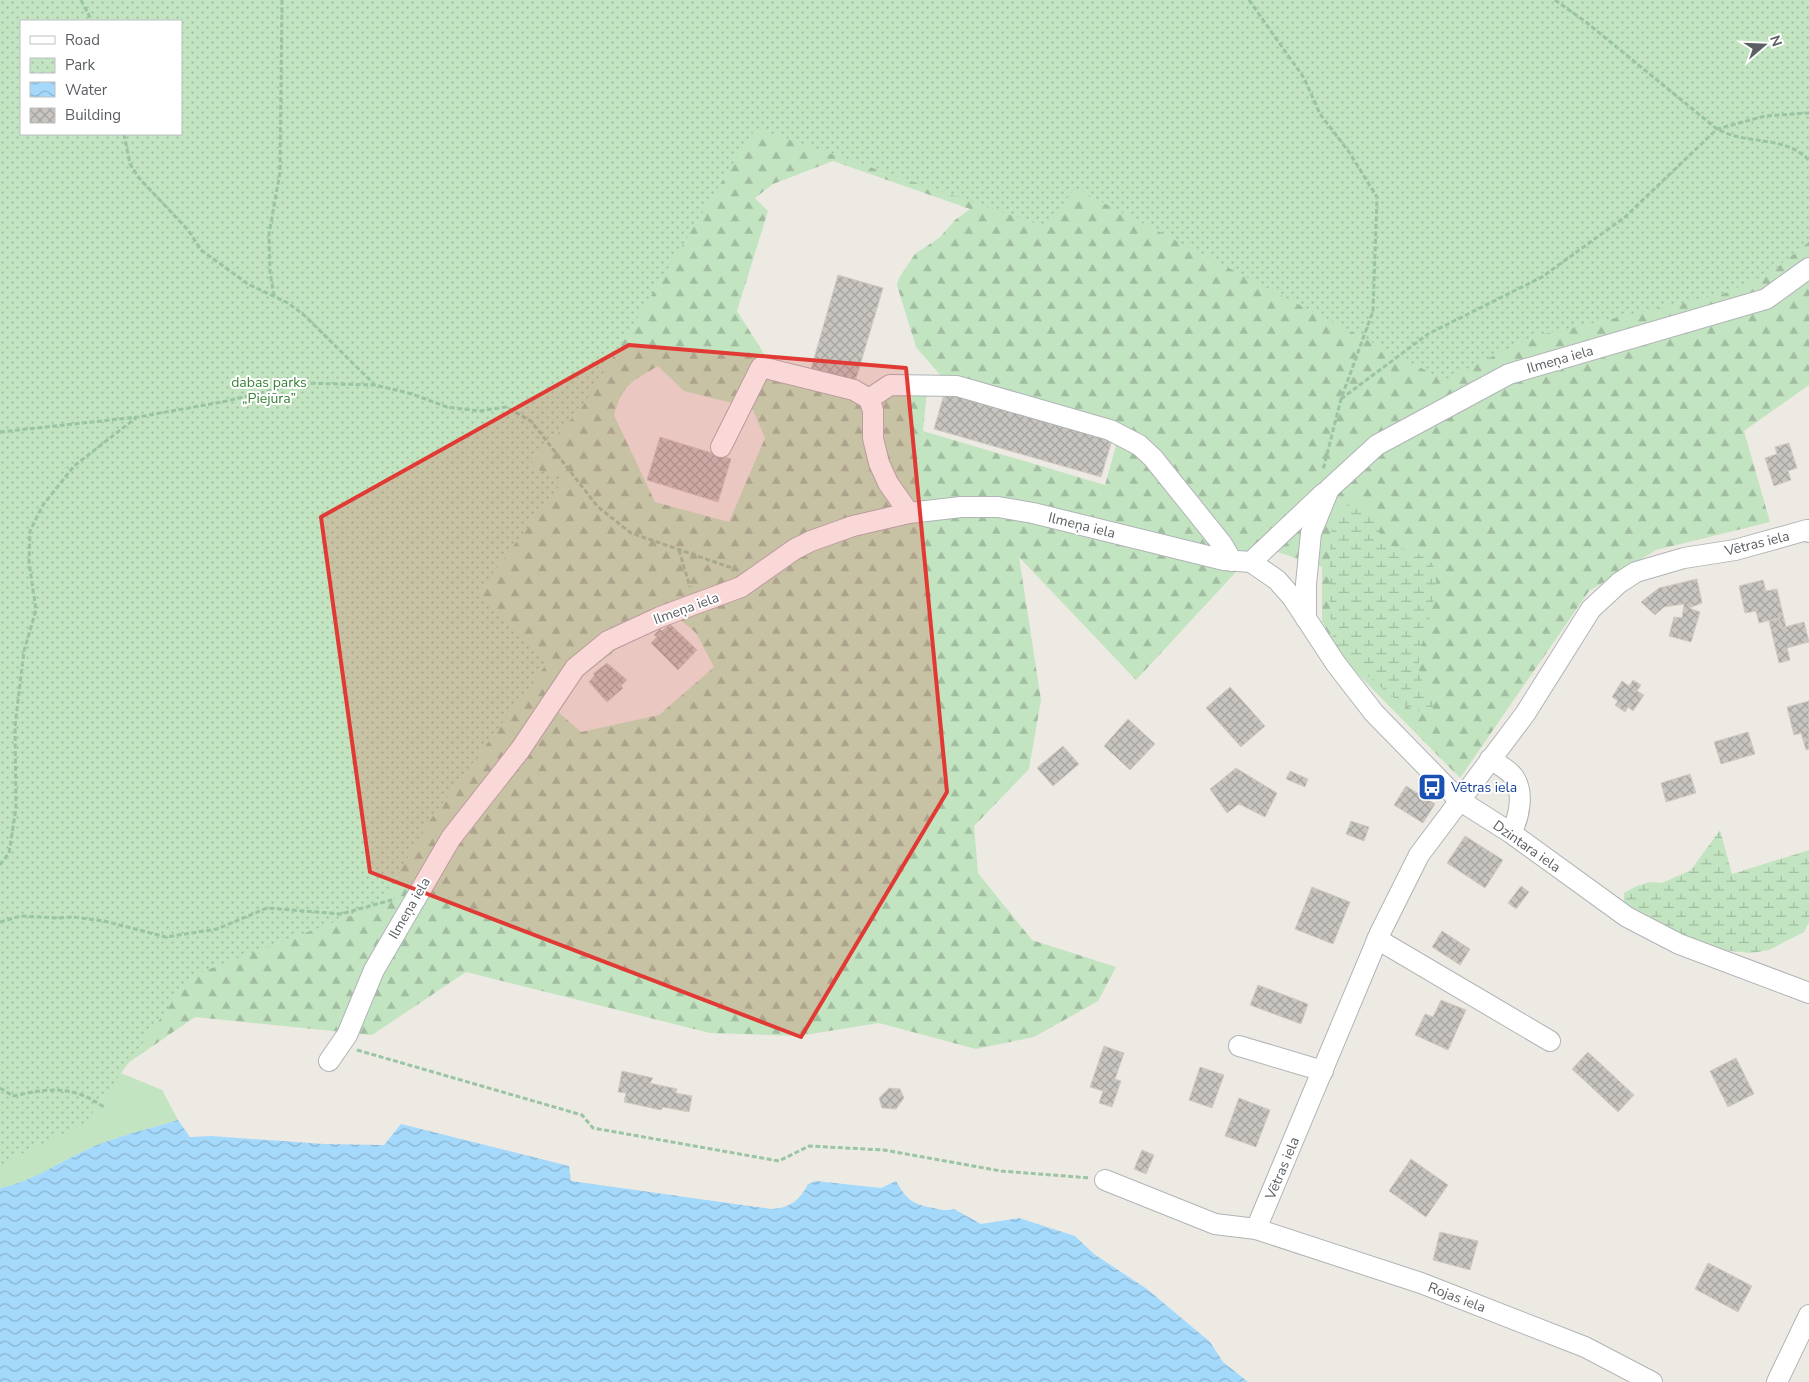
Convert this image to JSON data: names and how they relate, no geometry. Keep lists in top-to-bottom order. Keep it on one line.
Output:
{"streets":{"street":["Ilmeņa iela","Vētras iela","Dzintara iela","Rojas iela"]},"crossings":[["Ilmeņa iela","Dzintara iela"],["Vētras iela","Dzintara iela"],["Vētras iela","Rojas iela"]],"parks":["dabas parks „Piejūra”"],"places":{"bus stop":["Vētras iela"]},"legend":["Road","Park","Water","Building"],"north":"right"}
